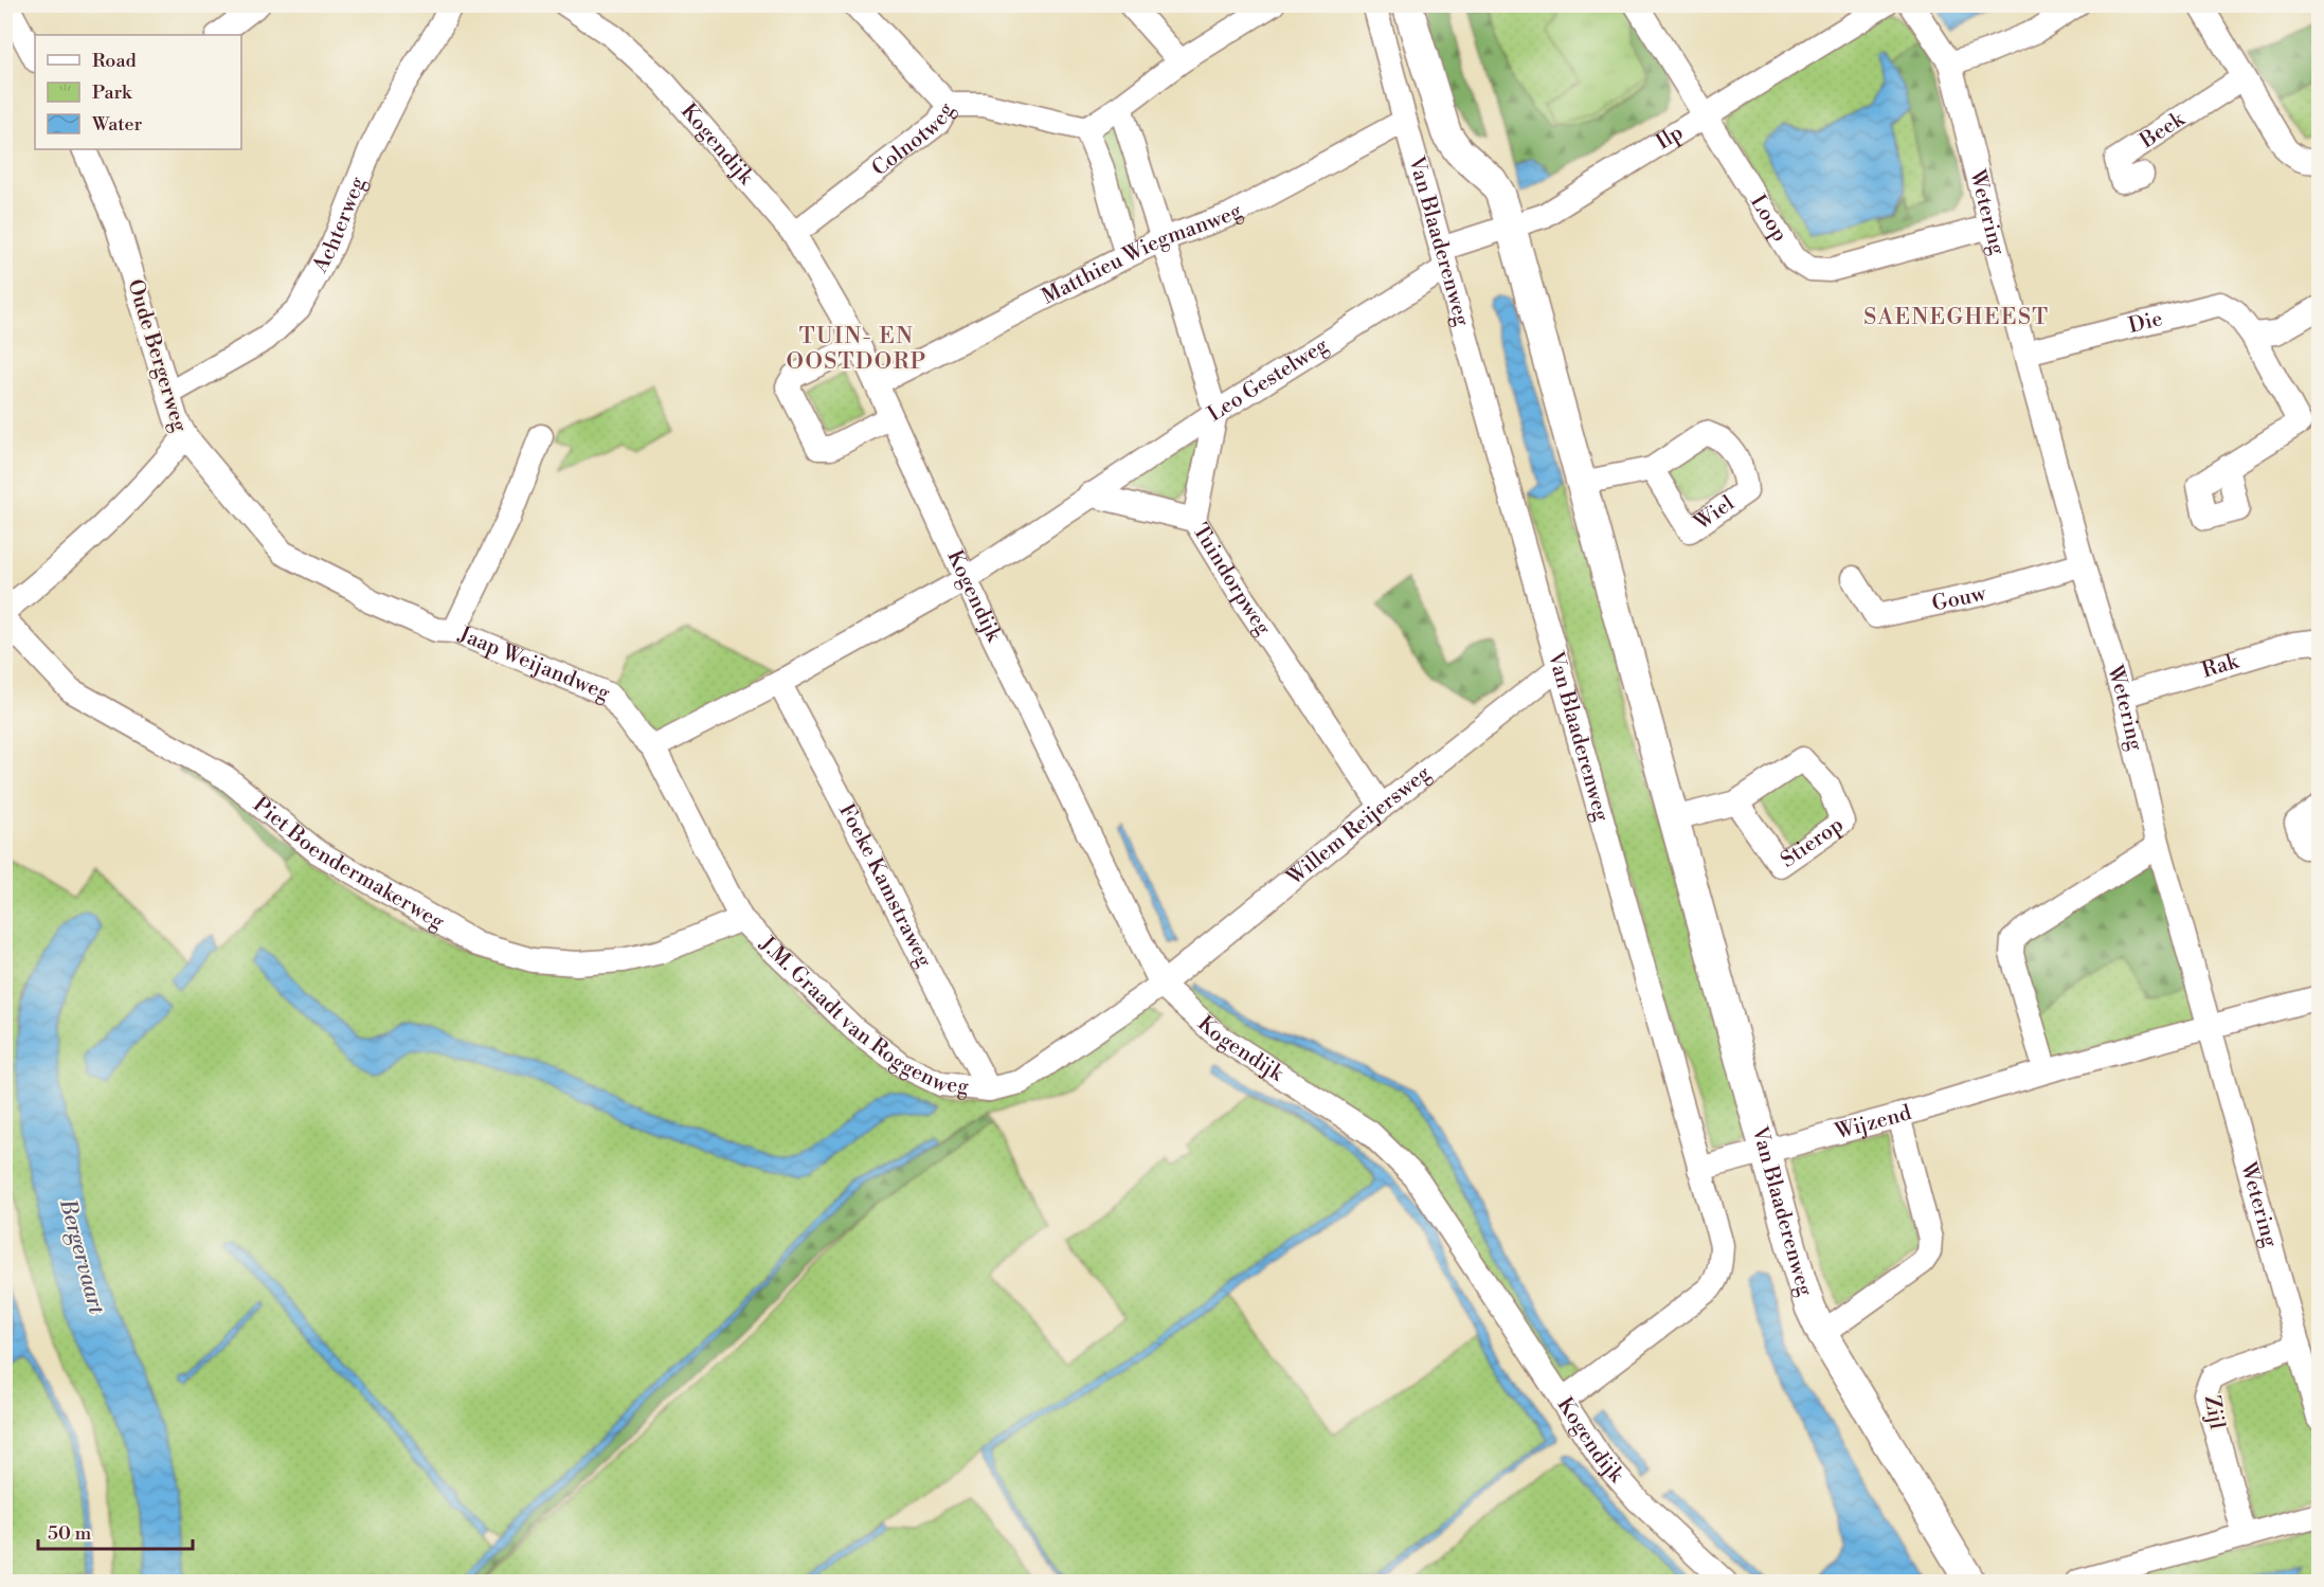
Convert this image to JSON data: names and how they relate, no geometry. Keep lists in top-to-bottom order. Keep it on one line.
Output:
{"streets":{"street":["Beek","Ilp","Colnotweg","Kogendijk","Wetering","Loop","Achterweg","Van Blaaderenweg","Matthieu Wiegmanweg","Die","Oude Bergerweg","Leo Gestelweg","Tuindorpweg","Gouw","Rak","Jaap Weijandweg","Willem Reijersweg","Stierop","Piet Boendermakerweg","Foeke Kamstraweg","J.M. Graadt van Roggenweg","Wijzend","Zijl"]},"crossings":[["Ilp","Loop"],["Ilp","Van Blaaderenweg"],["Ilp","Leo Gestelweg"],["Colnotweg","Kogendijk"],["Kogendijk","Van Blaaderenweg"],["Kogendijk","Matthieu Wiegmanweg"],["Kogendijk","Leo Gestelweg"],["Kogendijk","Willem Reijersweg"],["Kogendijk","J.M. Graadt van Roggenweg"],["Wetering","Loop"],["Wetering","Die"],["Wetering","Gouw"],["Wetering","Rak"],["Wetering","Wijzend"],["Wetering","Zijl"],["Achterweg","Oude Bergerweg"],["Van Blaaderenweg","Matthieu Wiegmanweg"],["Van Blaaderenweg","Leo Gestelweg"],["Van Blaaderenweg","Willem Reijersweg"],["Van Blaaderenweg","Stierop"],["Van Blaaderenweg","Wijzend"],["Matthieu Wiegmanweg","Tuindorpweg"],["Oude Bergerweg","Jaap Weijandweg"],["Leo Gestelweg","Tuindorpweg"],["Tuindorpweg","Willem Reijersweg"],["Jaap Weijandweg","J.M. Graadt van Roggenweg"],["Willem Reijersweg","J.M. Graadt van Roggenweg"],["Piet Boendermakerweg","J.M. Graadt van Roggenweg"],["Foeke Kamstraweg","J.M. Graadt van Roggenweg"]],"districts":["SAENEGHEEST","TUIN- EN OOSTDORP"],"water":["Bergervaart"],"legend":["Road","Park","Water"],"scale_bar":"50 m"}
